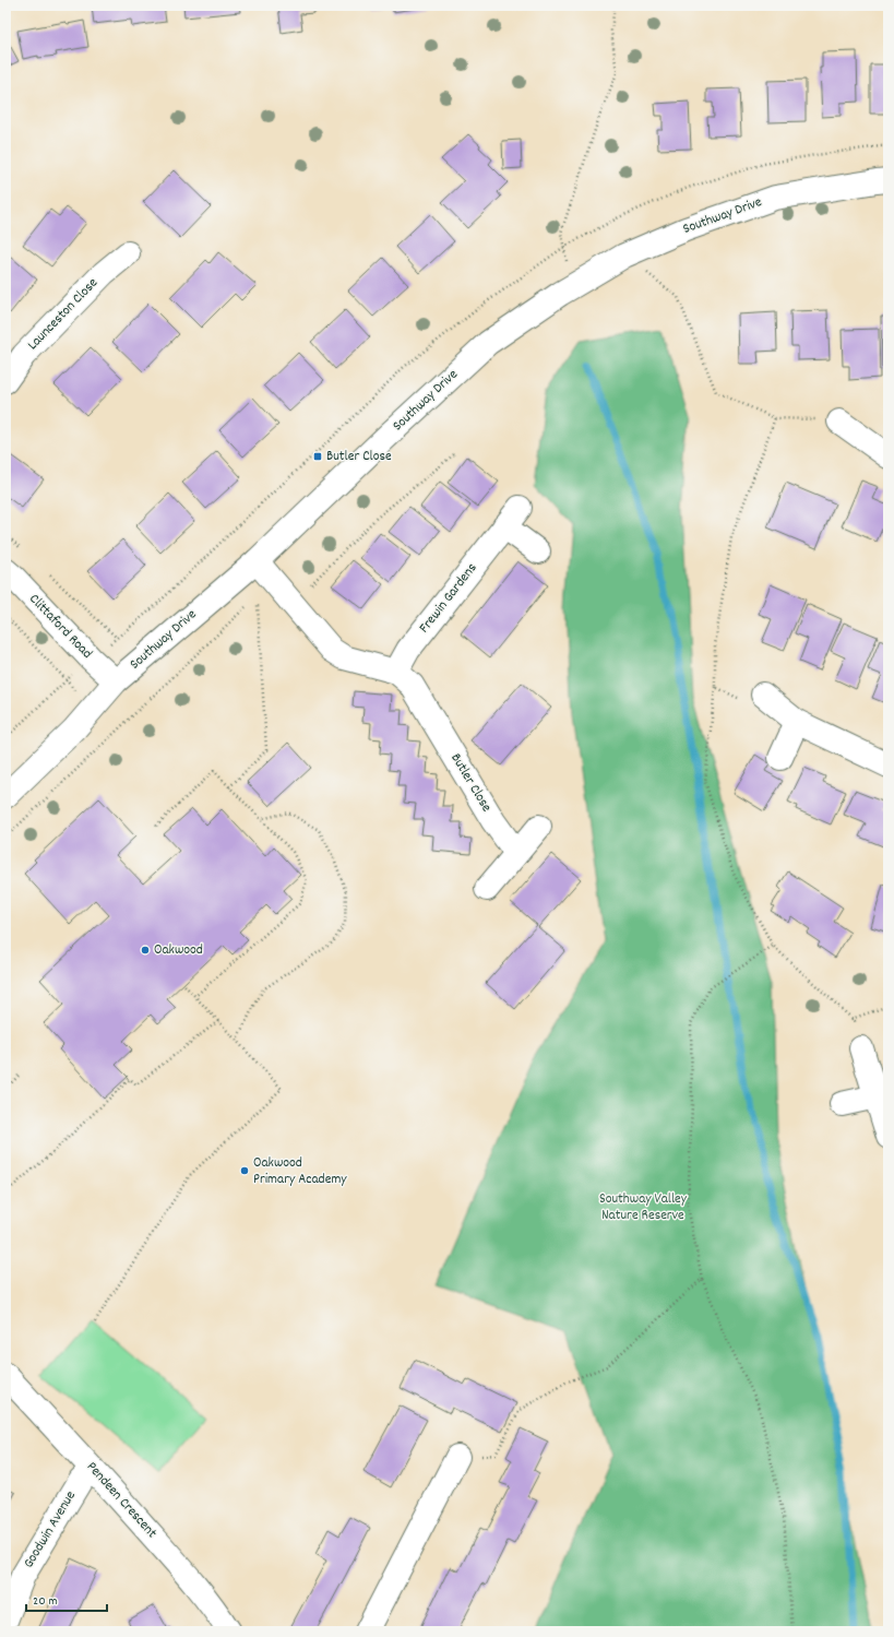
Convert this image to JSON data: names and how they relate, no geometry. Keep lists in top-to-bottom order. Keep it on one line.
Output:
{"streets":{"street":["Southway Drive","Launceston Close","Frewin Gardens","Clittaford Road","Butler Close","Pendeen Crescent","Goodwin Avenue"]},"crossings":[["Southway Drive","Clittaford Road"],["Southway Drive","Butler Close"],["Frewin Gardens","Butler Close"],["Pendeen Crescent","Goodwin Avenue"]],"parks":["Southway Valley Nature Reserve"],"places":{"transit":["Butler Close"],"other":["Oakwood","Oakwood Primary Academy"]},"scale_bar":"20 m"}
